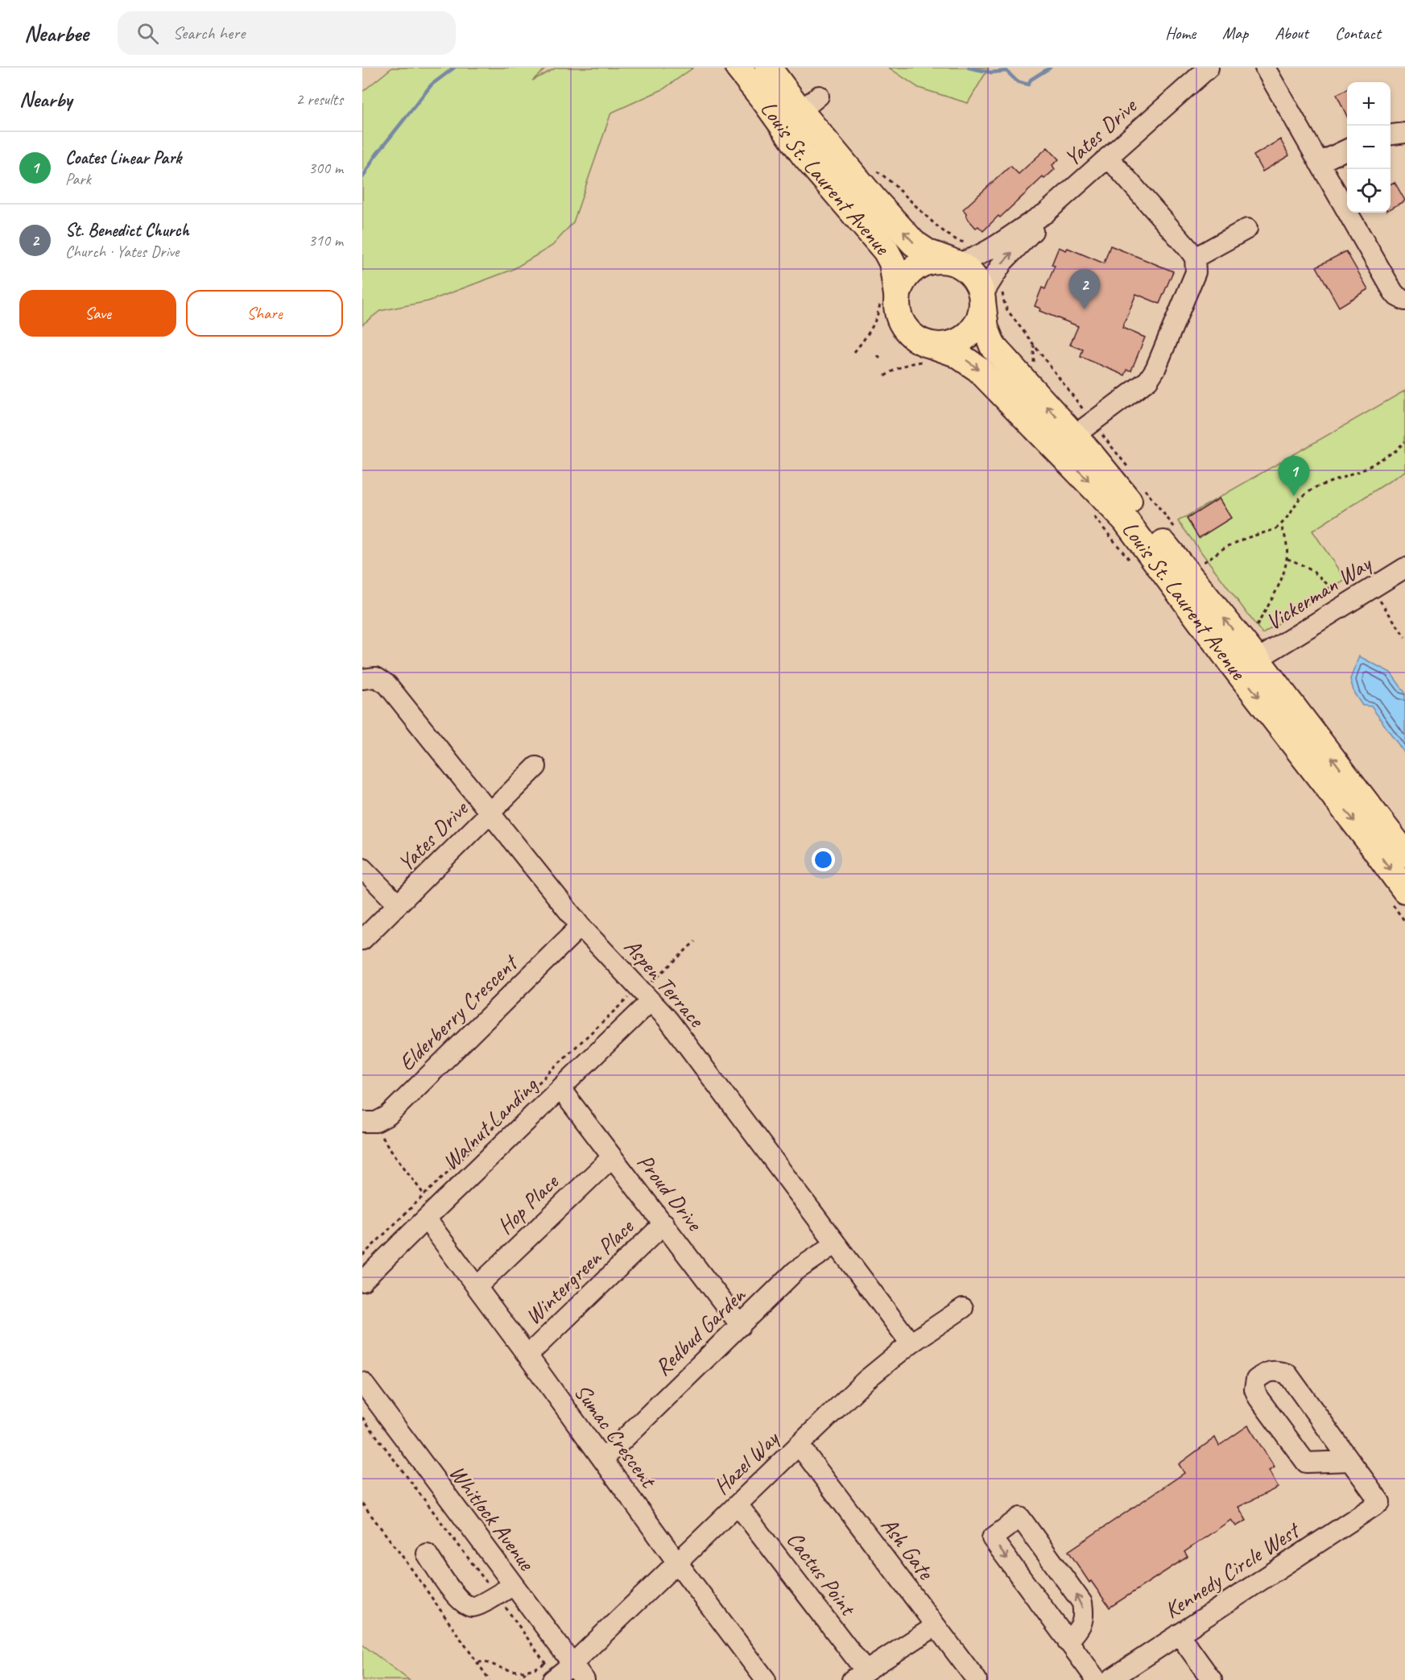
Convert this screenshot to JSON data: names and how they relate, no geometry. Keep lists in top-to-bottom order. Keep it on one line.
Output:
{"streets":{"main road":["Louis St. Laurent Avenue"],"street":["Yates Drive","Vickerman Way","Aspen Terrace","Elderberry Crescent","Walnut Landing","Proud Drive","Hop Place","Wintergreen Place","Redbud Garden","Sumac Crescent","Hazel Way","Whitlock Avenue","Ash Gate","Kennedy Circle West","Cactus Point"]},"crossings":[["Yates Drive","Louis St. Laurent Avenue"],["Yates Drive","Aspen Terrace"],["Louis St. Laurent Avenue","Vickerman Way"],["Aspen Terrace","Elderberry Crescent"],["Aspen Terrace","Walnut Landing"],["Aspen Terrace","Redbud Garden"],["Aspen Terrace","Hazel Way"],["Walnut Landing","Proud Drive"],["Walnut Landing","Sumac Crescent"],["Proud Drive","Hop Place"],["Proud Drive","Wintergreen Place"],["Proud Drive","Redbud Garden"],["Hop Place","Sumac Crescent"],["Wintergreen Place","Sumac Crescent"],["Redbud Garden","Sumac Crescent"],["Sumac Crescent","Hazel Way"],["Hazel Way","Whitlock Avenue"],["Hazel Way","Ash Gate"],["Hazel Way","Cactus Point"]],"page":{"header":"Nearbee","search":"Search here","nav":["Home","Map","About","Contact"],"heading":["Nearby","2 results"],"map_buttons":["+","−"],"list":[{"mark":"1","name":"Coates Linear Park","note":"Park","value":"300 m"},{"mark":"2","name":"St. Benedict Church","note":"Church · Yates Drive","value":"310 m"}],"pins":["2","1"],"buttons":["Save","Share"]}}
